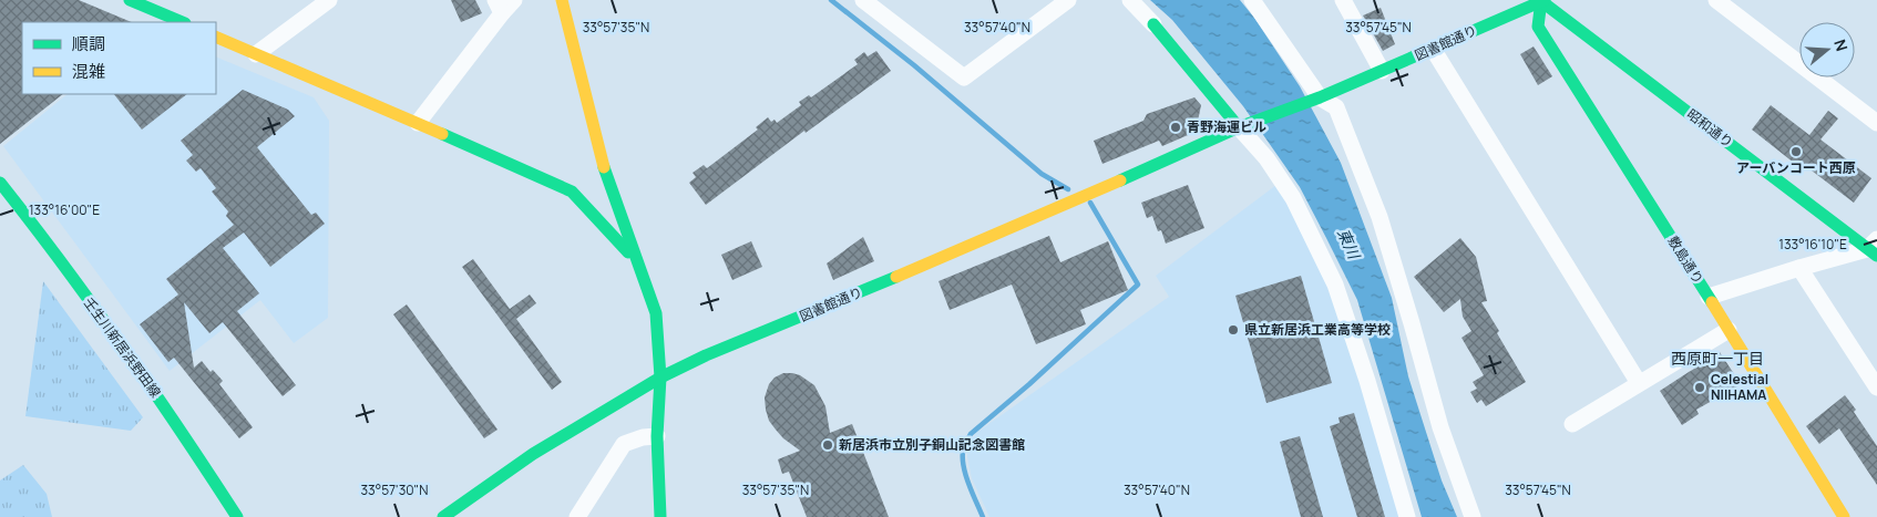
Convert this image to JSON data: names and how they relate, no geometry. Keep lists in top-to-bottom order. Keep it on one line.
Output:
{"streets":{"street":["図書館通り","昭和通り","敷島通り","壬生川新居浜野田線"]},"crossings":[["図書館通り","昭和通り"],["図書館通り","敷島通り"],["昭和通り","敷島通り"]],"districts":["西原町一丁目"],"water":["東川"],"places":["青野海運ビル","アーバンコート西原","県立新居浜工業高等学校","Celestial NIIHAMA","新居浜市立別子銅山記念図書館"],"legend":["順調","混雑"],"north":"right","coordinates":["33°57'35\"N","33°57'40\"N","33°57'45\"N","133°16'00\"E","133°16'10\"E","33°57'30\"N"]}
